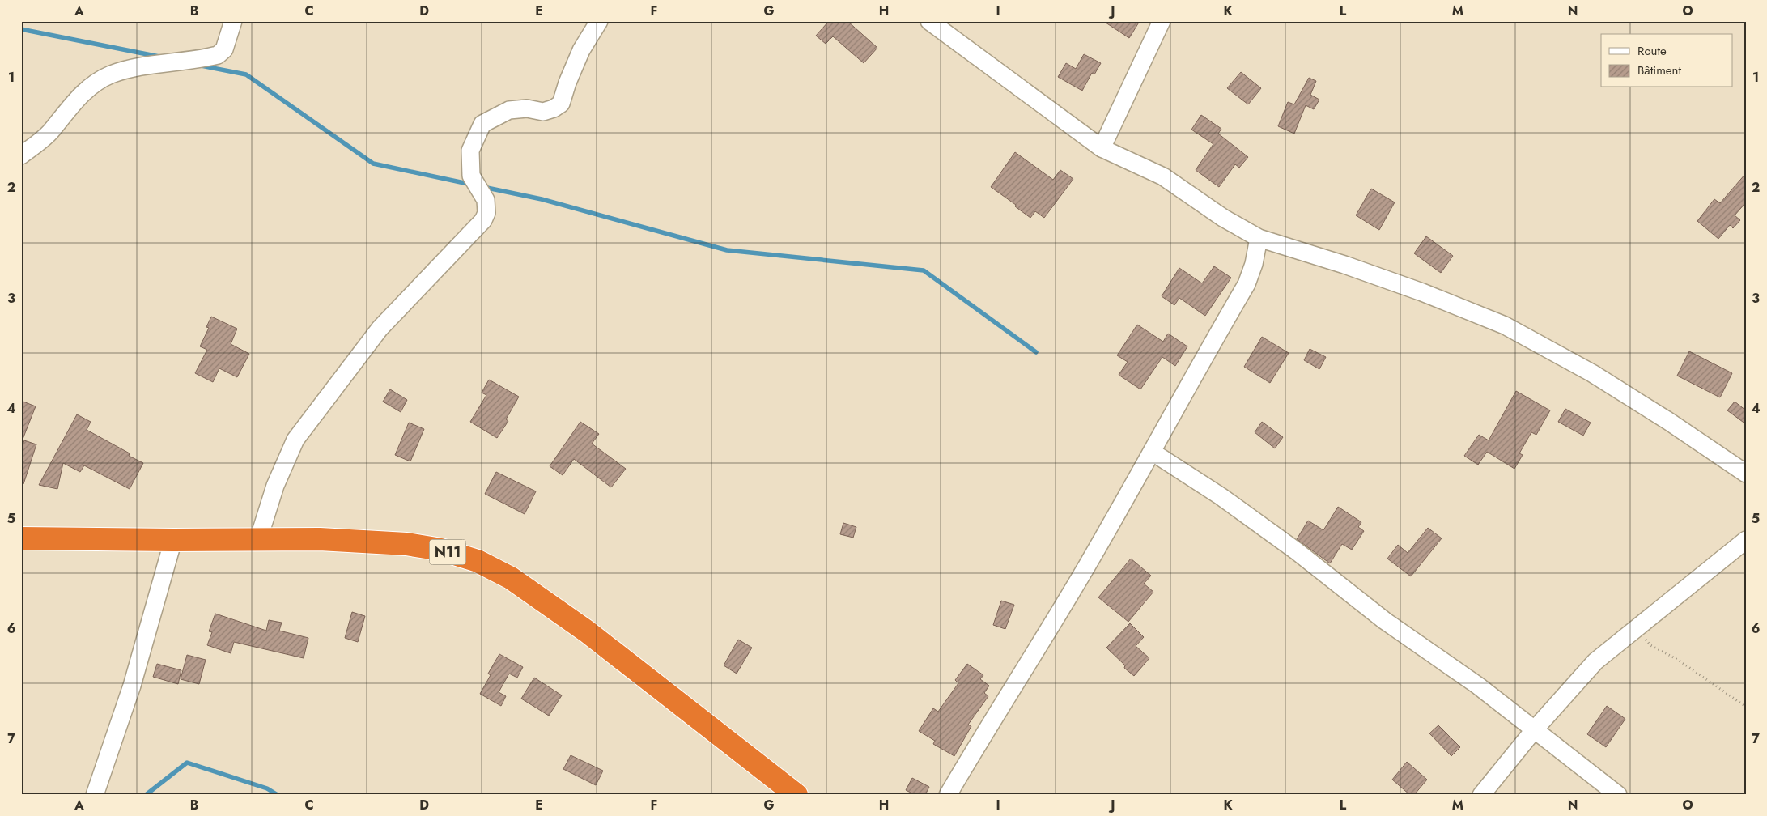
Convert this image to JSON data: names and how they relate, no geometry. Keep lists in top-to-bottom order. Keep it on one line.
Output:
{"streets":{"highway":["N11"]},"legend":["Route","Bâtiment"],"grid":{"columns":["A","B","C","D","E","F","G","H","I","J","K","L","M","N","O"],"rows":["1","2","3","4","5","6","7"]}}
